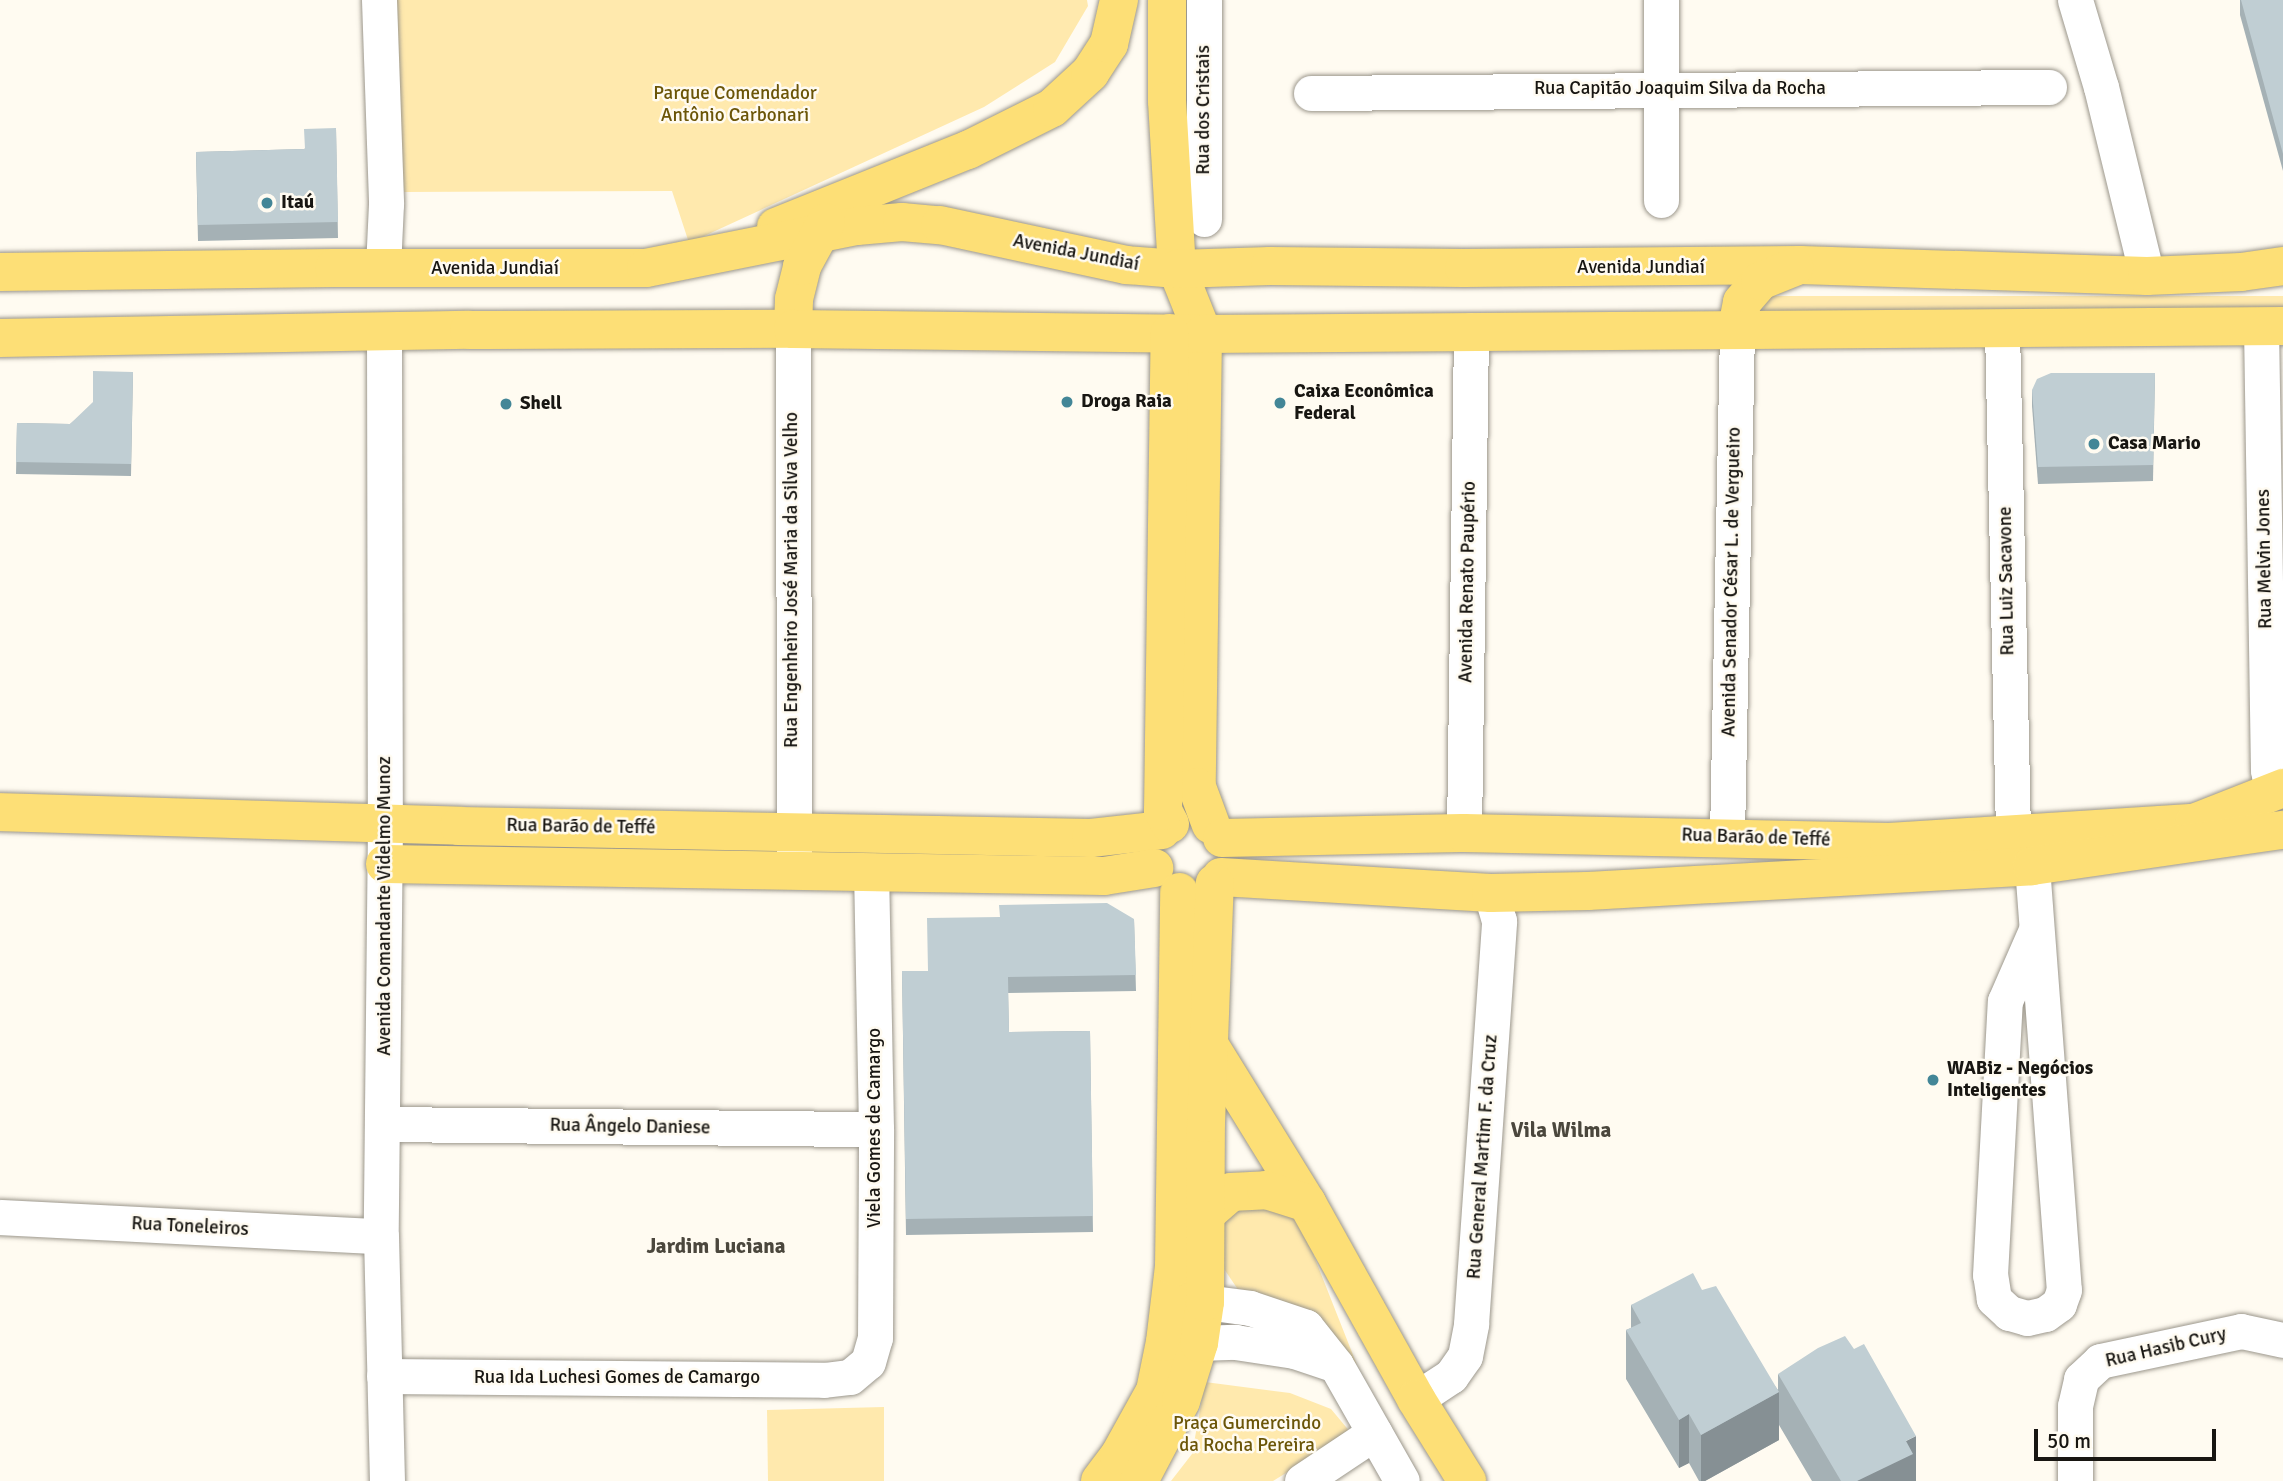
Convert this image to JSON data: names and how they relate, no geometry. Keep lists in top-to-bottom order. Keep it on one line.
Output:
{"streets":{"main road":["Avenida Jundiaí","Rua Barão de Teffé"],"street":["Rua Capitão Joaquim Silva da Rocha","Rua dos Cristais","Rua Melvin Jones","Rua Engenheiro José Maria da Silva Velho","Rua Luiz Sacavone","Avenida Renato Paupério","Avenida Senador César L. de Vergueiro","Avenida Comandante Videlmo Munoz","Rua Ângelo Daniese","Viela Gomes de Camargo","Rua General Martim F. da Cruz","Rua Toneleiros","Rua Hasib Cury","Rua Ida Luchesi Gomes de Camargo"]},"crossings":[["Rua Melvin Jones","Rua Barão de Teffé"],["Rua Engenheiro José Maria da Silva Velho","Rua Barão de Teffé"],["Rua Luiz Sacavone","Rua Barão de Teffé"],["Avenida Renato Paupério","Rua Barão de Teffé"],["Avenida Senador César L. de Vergueiro","Rua Barão de Teffé"],["Rua Barão de Teffé","Avenida Comandante Videlmo Munoz"],["Rua Barão de Teffé","Viela Gomes de Camargo"],["Rua Barão de Teffé","Rua General Martim F. da Cruz"],["Avenida Comandante Videlmo Munoz","Rua Ângelo Daniese"],["Avenida Comandante Videlmo Munoz","Rua Toneleiros"],["Avenida Comandante Videlmo Munoz","Rua Ida Luchesi Gomes de Camargo"],["Rua Ângelo Daniese","Viela Gomes de Camargo"],["Viela Gomes de Camargo","Rua Ida Luchesi Gomes de Camargo"]],"districts":["Vila Wilma","Jardim Luciana"],"parks":["Parque Comendador Antônio Carbonari","Praça Gumercindo da Rocha Pereira"],"places":["Itaú","Droga Raia","Caixa Econômica Federal","Shell","Casa Mario","WABiz - Negócios Inteligentes"],"scale_bar":"50 m"}
